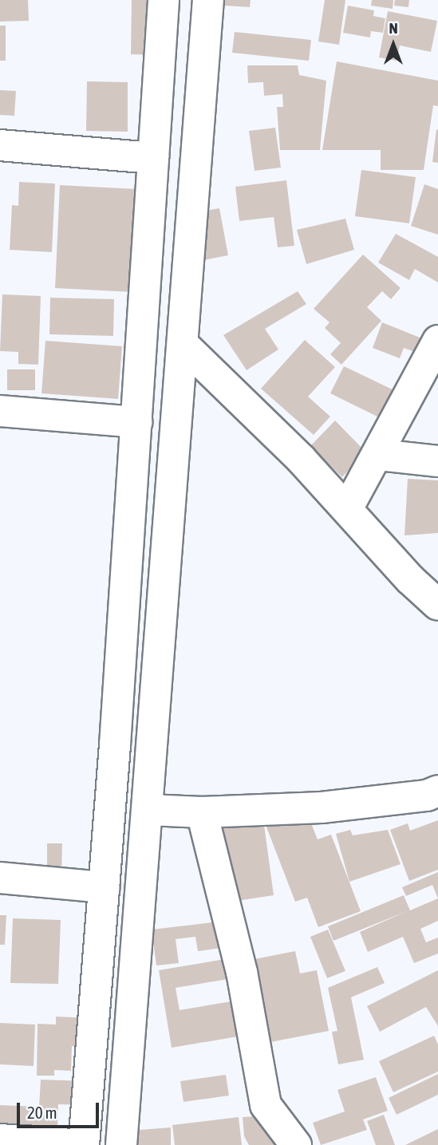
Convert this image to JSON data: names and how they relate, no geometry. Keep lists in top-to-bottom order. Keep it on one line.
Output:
{"scale_bar":"20 m","north":"top"}
